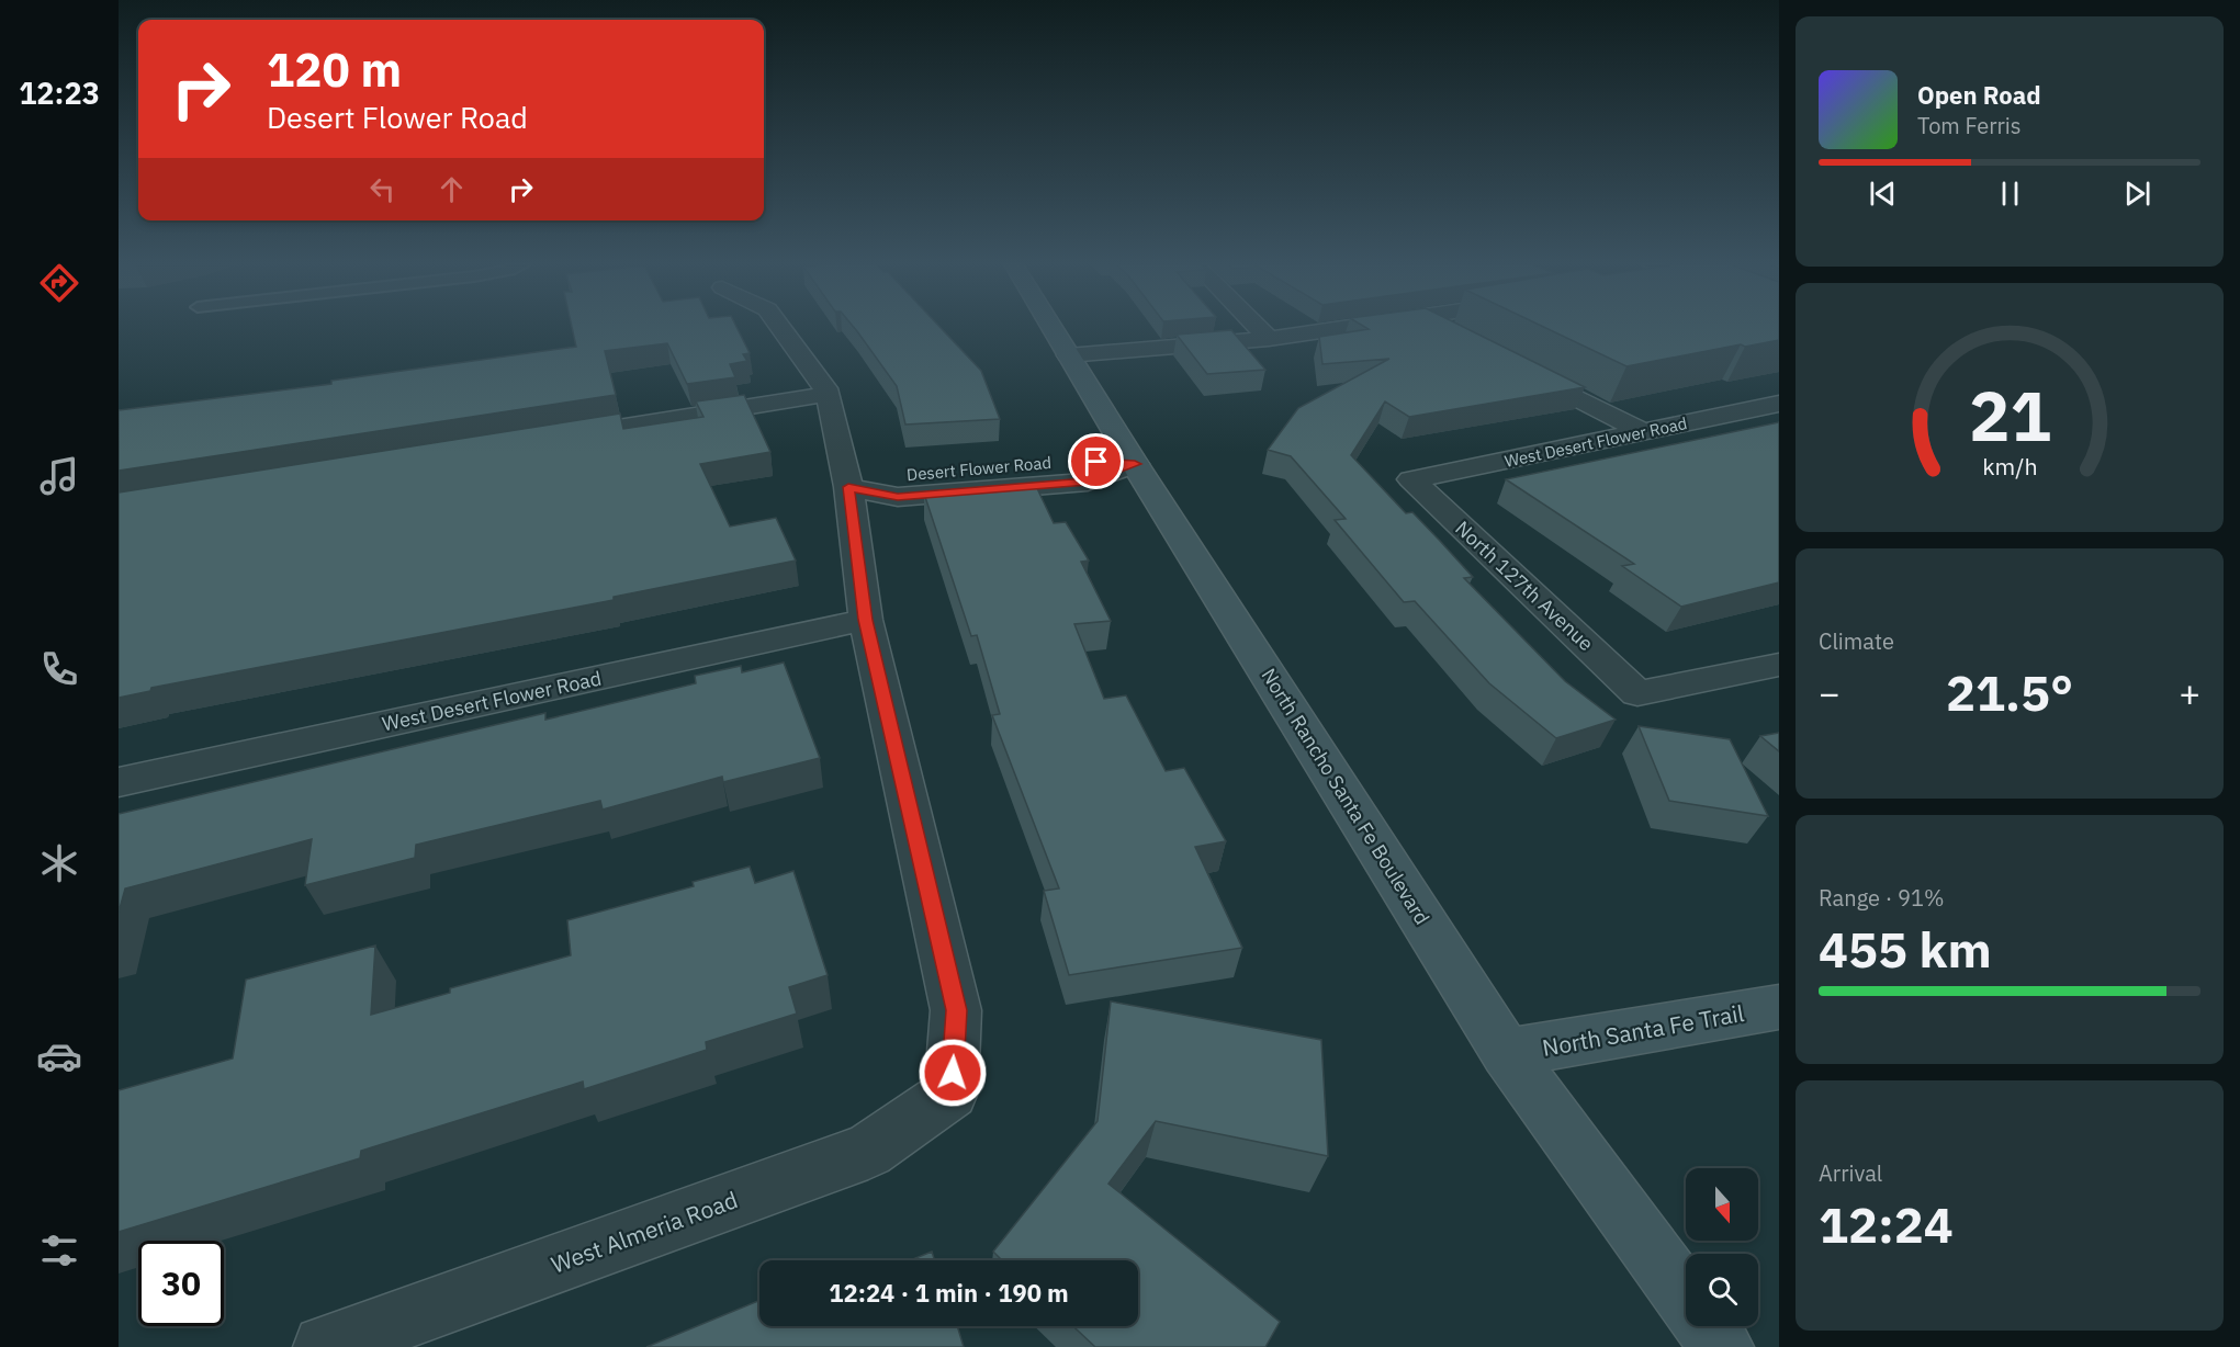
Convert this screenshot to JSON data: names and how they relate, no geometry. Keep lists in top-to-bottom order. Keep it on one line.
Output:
{"streets":{"street":["West Desert Flower Road","Desert Flower Road","North 127th Avenue","North Rancho Santa Fe Boulevard","North Santa Fe Trail","West Almeria Road"]},"crossings":[["West Desert Flower Road","North 127th Avenue"],["West Desert Flower Road","West Almeria Road"],["Desert Flower Road","North Rancho Santa Fe Boulevard"],["North Rancho Santa Fe Boulevard","North Santa Fe Trail"]],"north":"bottom","page":{"tabs":"12:23","turn":["120 m","Desert Flower Road"],"song":["Open Road","Tom Ferris"],"tile":["Climate",["Range · 91%","455 km"],["Arrival","12:24"]],"heat":["−","21.5°","+"],"limit":"30","trip":"12:24 · 1 min · 190 m","gauge":["21","km/h"]}}
